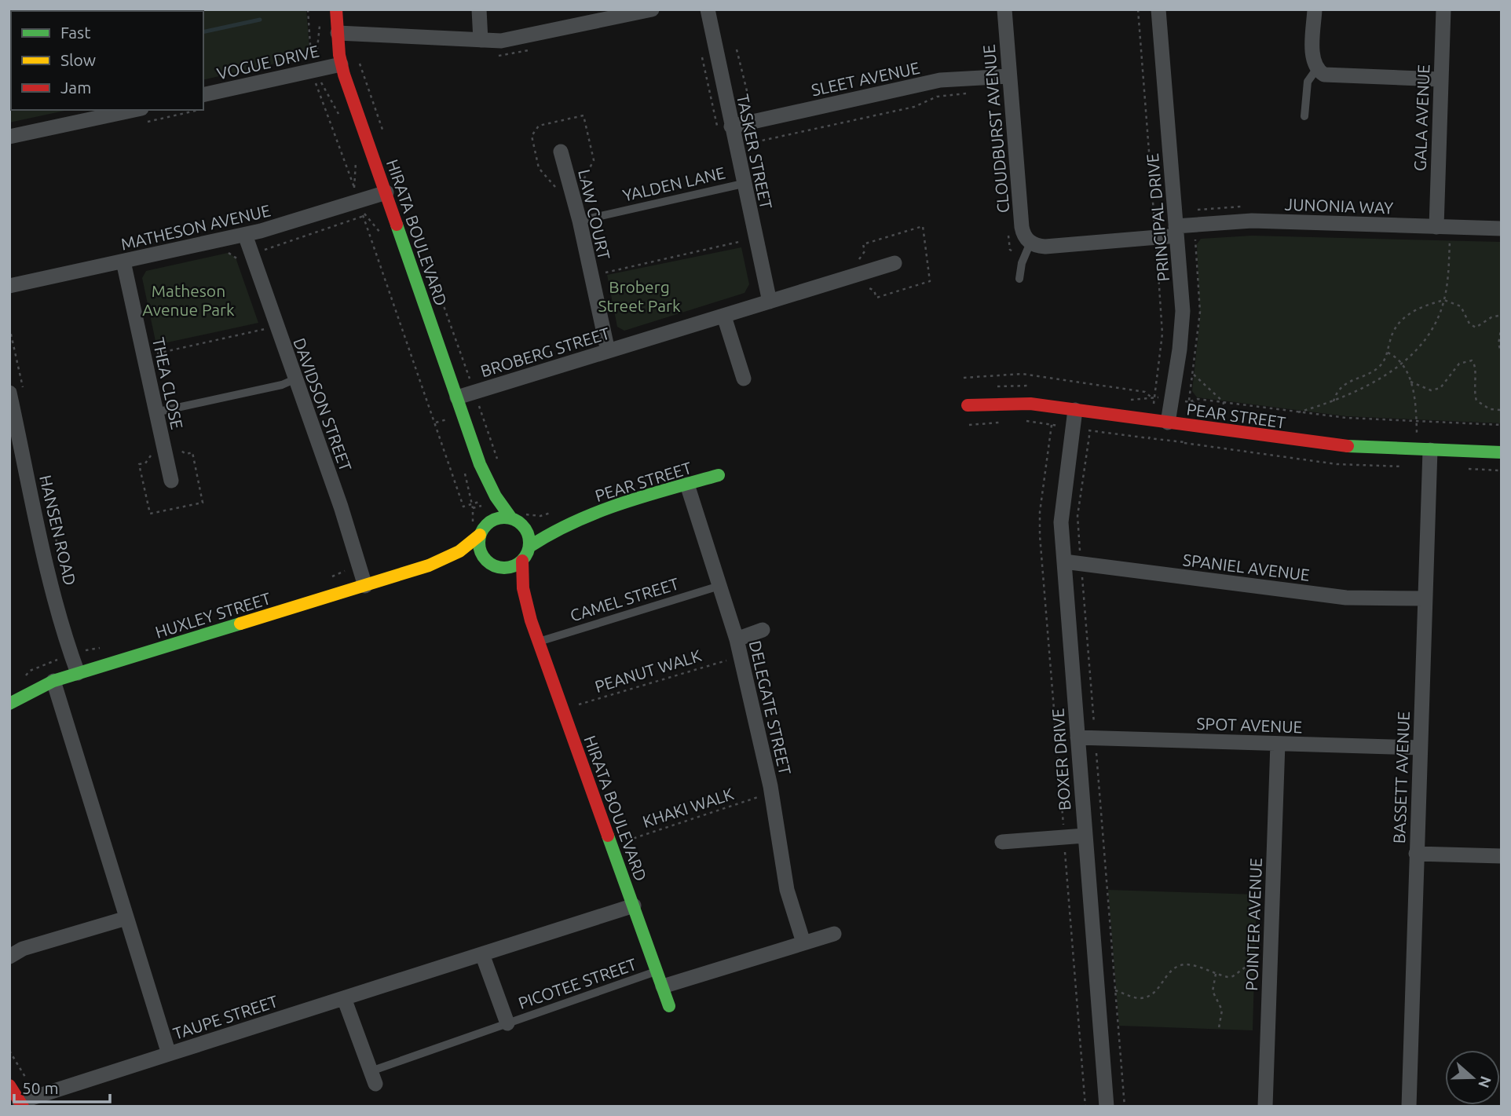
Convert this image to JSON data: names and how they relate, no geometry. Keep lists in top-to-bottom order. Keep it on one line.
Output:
{"streets":{"street":["VOGUE DRIVE","SLEET AVENUE","GALA AVENUE","CLOUDBURST AVENUE","TASKER STREET","JUNONIA WAY","LAW COURT","PRINCIPAL DRIVE","MATHESON AVENUE","HIRATA BOULEVARD","BROBERG STREET","THEA CLOSE","DAVIDSON STREET","PEAR STREET","HANSEN ROAD","SPANIEL AVENUE","HUXLEY STREET","DELEGATE STREET","SPOT AVENUE","BOXER DRIVE","BASSETT AVENUE","POINTER AVENUE","TAUPE STREET"],"lane":["YALDEN LANE","CAMEL STREET","PICOTEE STREET"],"path":["PEANUT WALK","KHAKI WALK"]},"crossings":[["VOGUE DRIVE","HIRATA BOULEVARD"],["SLEET AVENUE","CLOUDBURST AVENUE"],["SLEET AVENUE","TASKER STREET"],["GALA AVENUE","JUNONIA WAY"],["TASKER STREET","YALDEN LANE"],["TASKER STREET","BROBERG STREET"],["YALDEN LANE","LAW COURT"],["JUNONIA WAY","PRINCIPAL DRIVE"],["LAW COURT","BROBERG STREET"],["PRINCIPAL DRIVE","PEAR STREET"],["MATHESON AVENUE","HIRATA BOULEVARD"],["MATHESON AVENUE","THEA CLOSE"],["MATHESON AVENUE","DAVIDSON STREET"],["HIRATA BOULEVARD","BROBERG STREET"],["HIRATA BOULEVARD","PEAR STREET"],["HIRATA BOULEVARD","CAMEL STREET"],["HIRATA BOULEVARD","HUXLEY STREET"],["HIRATA BOULEVARD","PEANUT WALK"],["HIRATA BOULEVARD","KHAKI WALK"],["HIRATA BOULEVARD","PICOTEE STREET"],["HIRATA BOULEVARD","TAUPE STREET"],["DAVIDSON STREET","HUXLEY STREET"],["PEAR STREET","HUXLEY STREET"],["PEAR STREET","DELEGATE STREET"],["PEAR STREET","BOXER DRIVE"],["PEAR STREET","BASSETT AVENUE"],["HANSEN ROAD","HUXLEY STREET"],["SPANIEL AVENUE","BOXER DRIVE"],["SPANIEL AVENUE","BASSETT AVENUE"],["CAMEL STREET","DELEGATE STREET"],["HUXLEY STREET","TAUPE STREET"],["PEANUT WALK","DELEGATE STREET"],["DELEGATE STREET","KHAKI WALK"],["SPOT AVENUE","BOXER DRIVE"],["SPOT AVENUE","BASSETT AVENUE"],["SPOT AVENUE","POINTER AVENUE"]],"parks":["Broberg Street Park","Matheson Avenue Park"],"legend":["Fast","Slow","Jam"],"scale_bar":"50 m","north":"right"}
